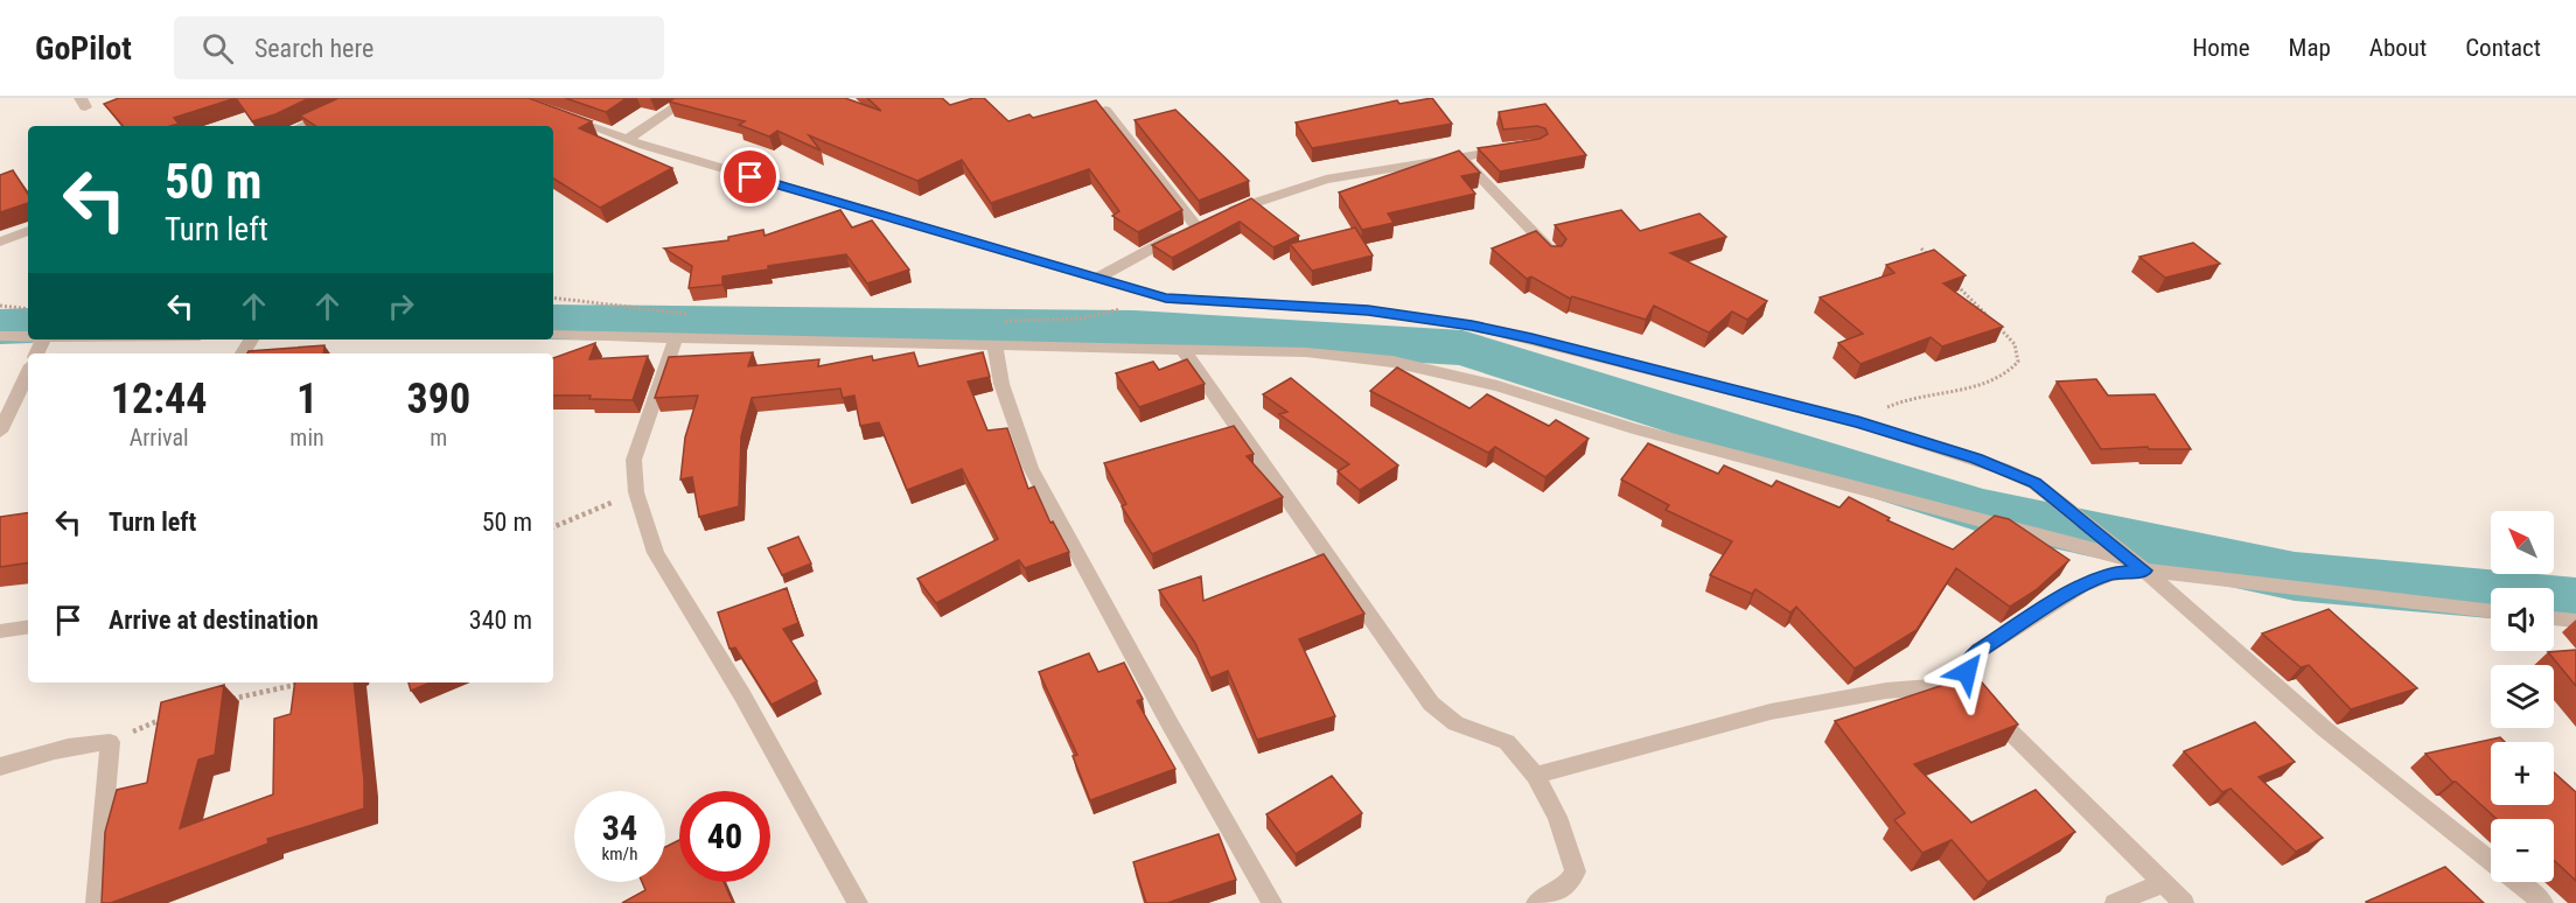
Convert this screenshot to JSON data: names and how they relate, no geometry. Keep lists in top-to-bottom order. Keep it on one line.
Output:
{"north":"top left","page":{"header":"GoPilot","search":"Search here","nav":["Home","Map","About","Contact"],"turn":["50 m","Turn left"],"eta":["12:44","Arrival","1","min","390","m"],"list":[{"name":"Turn left","value":"50 m"},{"name":"Arrive at destination","value":"340 m"}],"map_buttons":["+","−"],"speed":"34 km/h","limit":"40"}}
